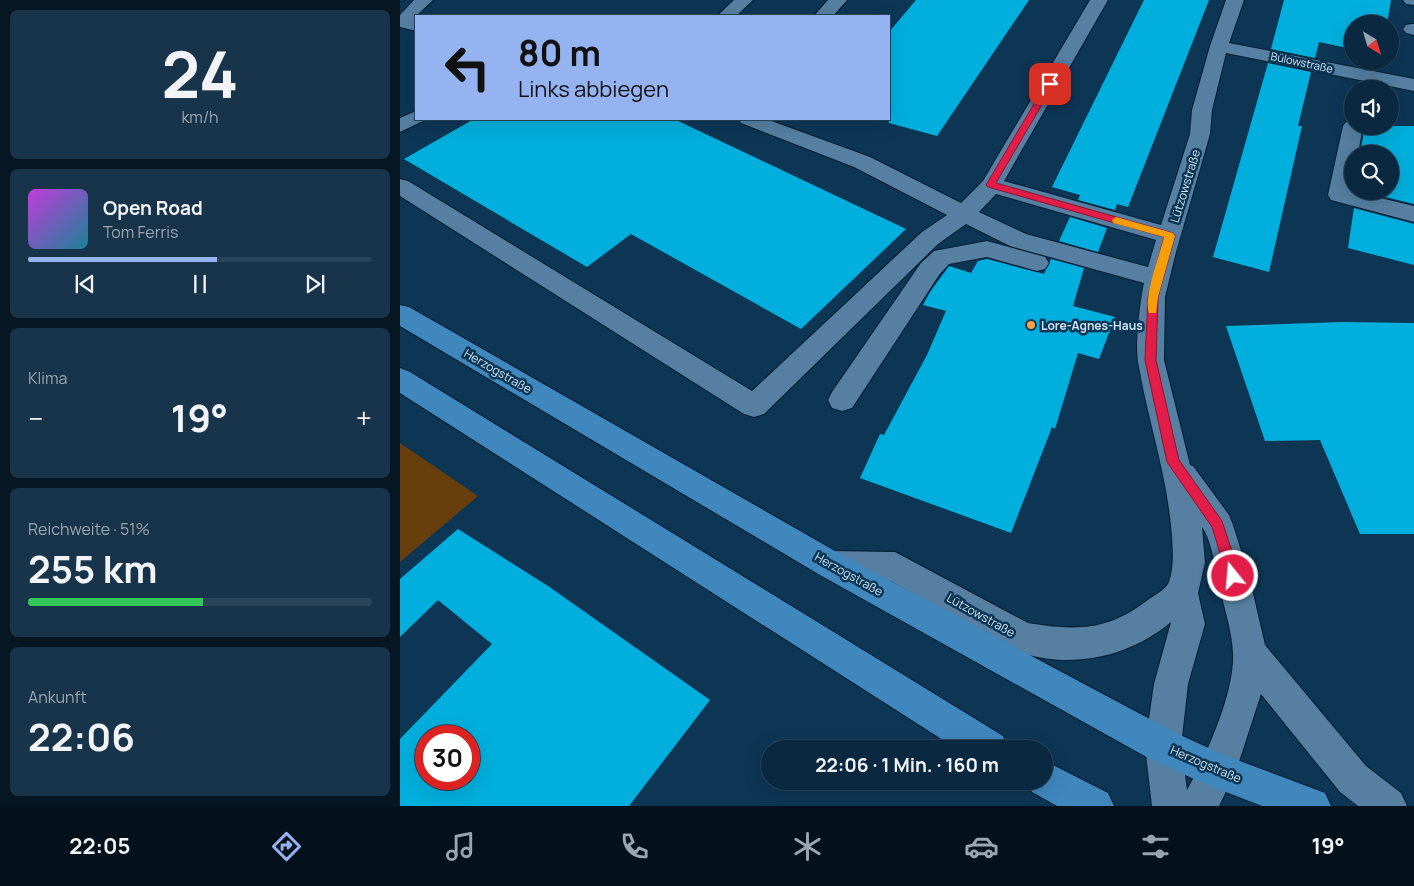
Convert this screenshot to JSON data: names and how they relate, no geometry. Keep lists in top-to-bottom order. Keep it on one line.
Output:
{"streets":{"main road":["Herzogstraße"],"street":["Bülowstraße","Lützowstraße"]},"crossings":[["Bülowstraße","Lützowstraße"],["Lützowstraße","Herzogstraße"]],"places":["Lore-Agnes-Haus"],"north":"bottom right","page":{"tile":[["24","km/h"],"Klima",["Reichweite · 51%","255 km"],["Ankunft","22:06"]],"turn":["80 m","Links abbiegen"],"song":["Open Road","Tom Ferris"],"heat":["−","19°","+"],"limit":"30","trip":"22:06 · 1 Min. · 160 m","tabs":["22:05","19°"]}}
